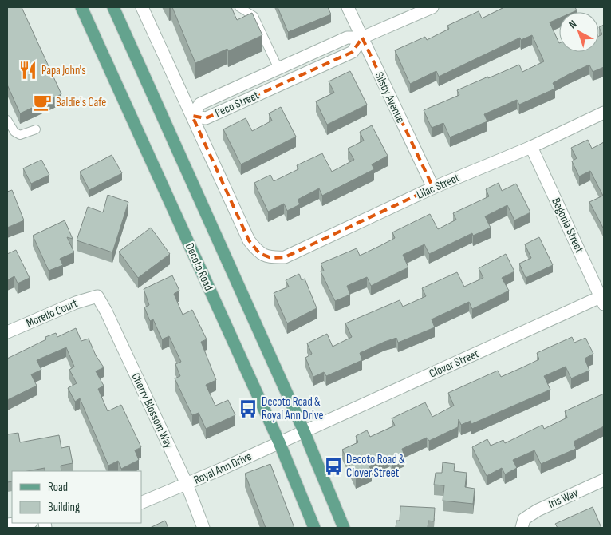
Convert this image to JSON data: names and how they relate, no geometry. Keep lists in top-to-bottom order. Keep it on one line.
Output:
{"streets":{"main road":["Decoto Road"],"street":["Silsby Avenue","Peco Street","Lilac Street","Begonia Street","Morello Court","Clover Street","Cherry Blossom Way","Royal Ann Drive","Iris Way"]},"crossings":[["Silsby Avenue","Peco Street"],["Silsby Avenue","Lilac Street"],["Peco Street","Lilac Street"],["Lilac Street","Begonia Street"],["Begonia Street","Clover Street"],["Decoto Road","Royal Ann Drive"],["Morello Court","Cherry Blossom Way"],["Clover Street","Royal Ann Drive"],["Cherry Blossom Way","Royal Ann Drive"]],"places":{"restaurant":["Papa John's"],"cafe":["Baldie's Cafe"],"bus stop":["Decoto Road & Royal Ann Drive","Decoto Road & Clover Street"]},"legend":["Road","Building"],"north":"top left"}
